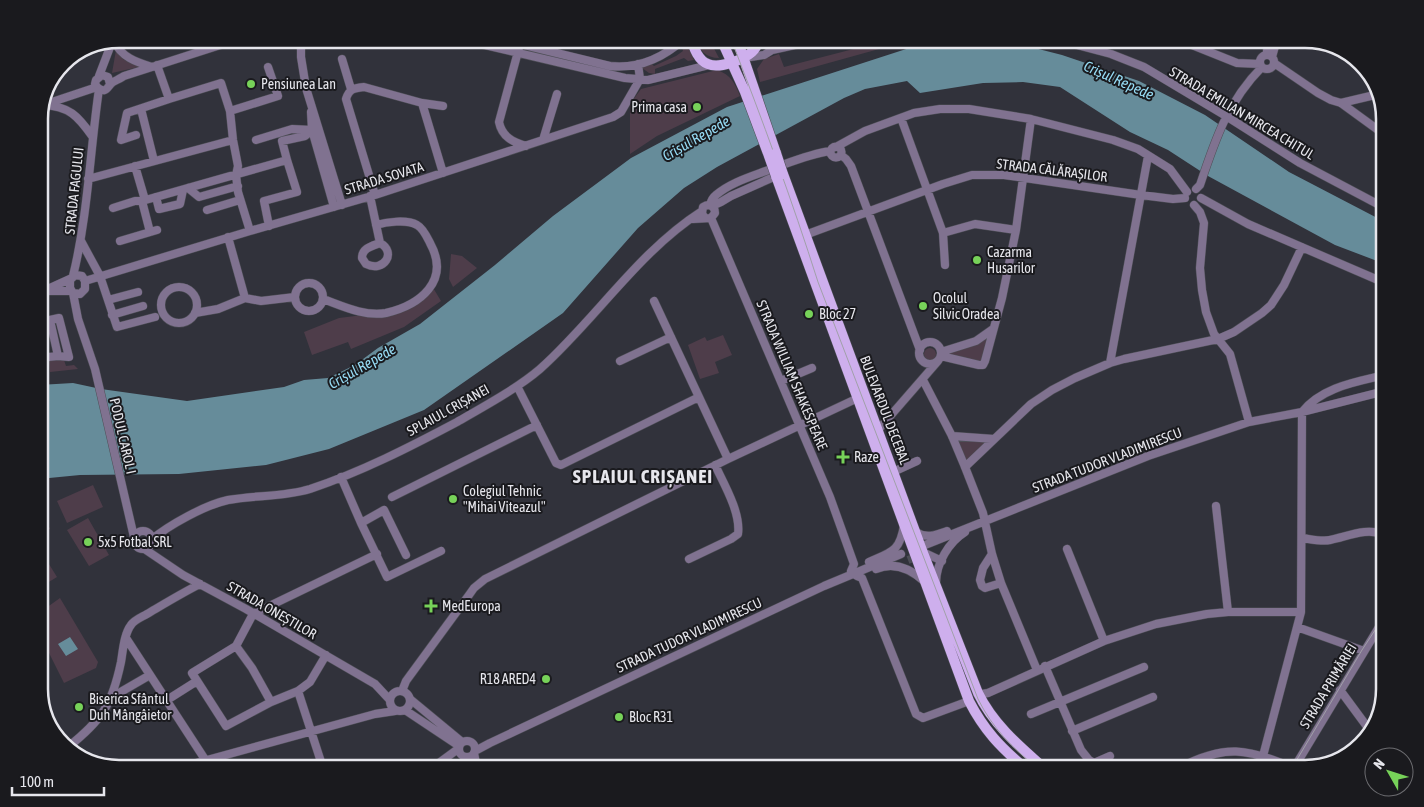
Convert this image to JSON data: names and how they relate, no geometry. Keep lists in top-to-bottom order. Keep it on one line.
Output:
{"streets":{"main road":["BULEVARDUL DECEBAL"],"street":["STRADA EMILIAN MIRCEA CHITUL","STRADA CĂLĂRAȘILOR","STRADA SOVATA","STRADA FAGULUI","STRADA WILLIAM SHAKESPEARE","SPLAIUL CRIȘANEI","PODUL CAROL I","STRADA TUDOR VLADIMIRESCU","STRADA ONEȘTILOR","STRADA PRIMĂRIEI"]},"crossings":[["STRADA CĂLĂRAȘILOR","BULEVARDUL DECEBAL"],["STRADA SOVATA","STRADA FAGULUI"],["STRADA FAGULUI","PODUL CAROL I"],["STRADA WILLIAM SHAKESPEARE","SPLAIUL CRIȘANEI"],["STRADA WILLIAM SHAKESPEARE","BULEVARDUL DECEBAL"],["SPLAIUL CRIȘANEI","STRADA ONEȘTILOR"]],"districts":["SPLAIUL CRIȘANEI"],"water":["Crișul Repede"],"places":{"other":["Pensiunea Lan","Prima casa","Cazarma Husarilor","Ocolul Silvic Oradea","Bloc 27","Colegiul Tehnic \"Mihai Viteazul\"","5x5 Fotbal SRL","R18 ARED4","Biserica Sfântul Duh Mângâietor","Bloc R31"],"health":["Raze","MedEuropa"]},"scale_bar":"100 m","north":"top left"}
